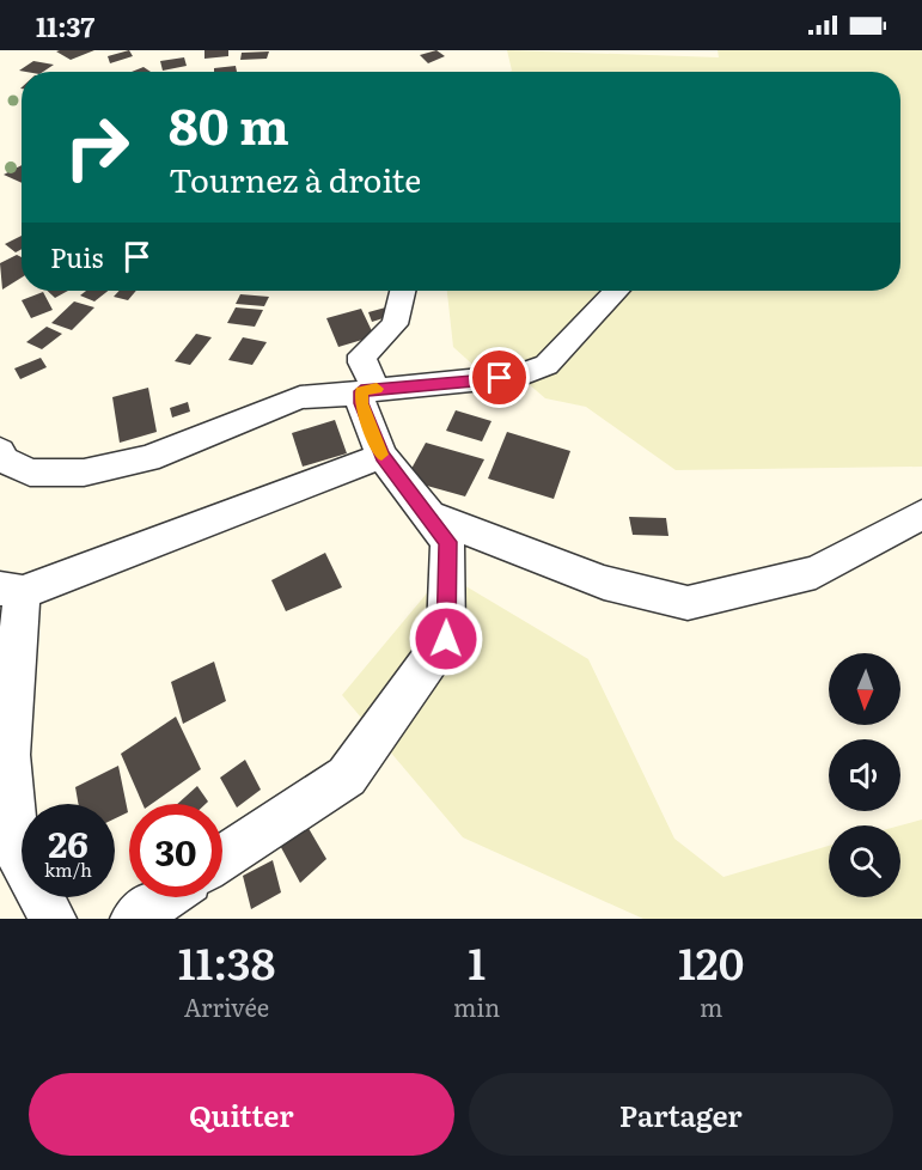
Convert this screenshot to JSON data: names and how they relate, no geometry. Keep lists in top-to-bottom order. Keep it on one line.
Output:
{"north":"bottom","page":{"status":"11:37","turn":["80 m","Tournez à droite"],"then":"Puis","speed":"26 km/h","limit":"30","eta":["11:38","Arrivée","1","min","120","m"],"buttons":["Quitter","Partager"]}}
